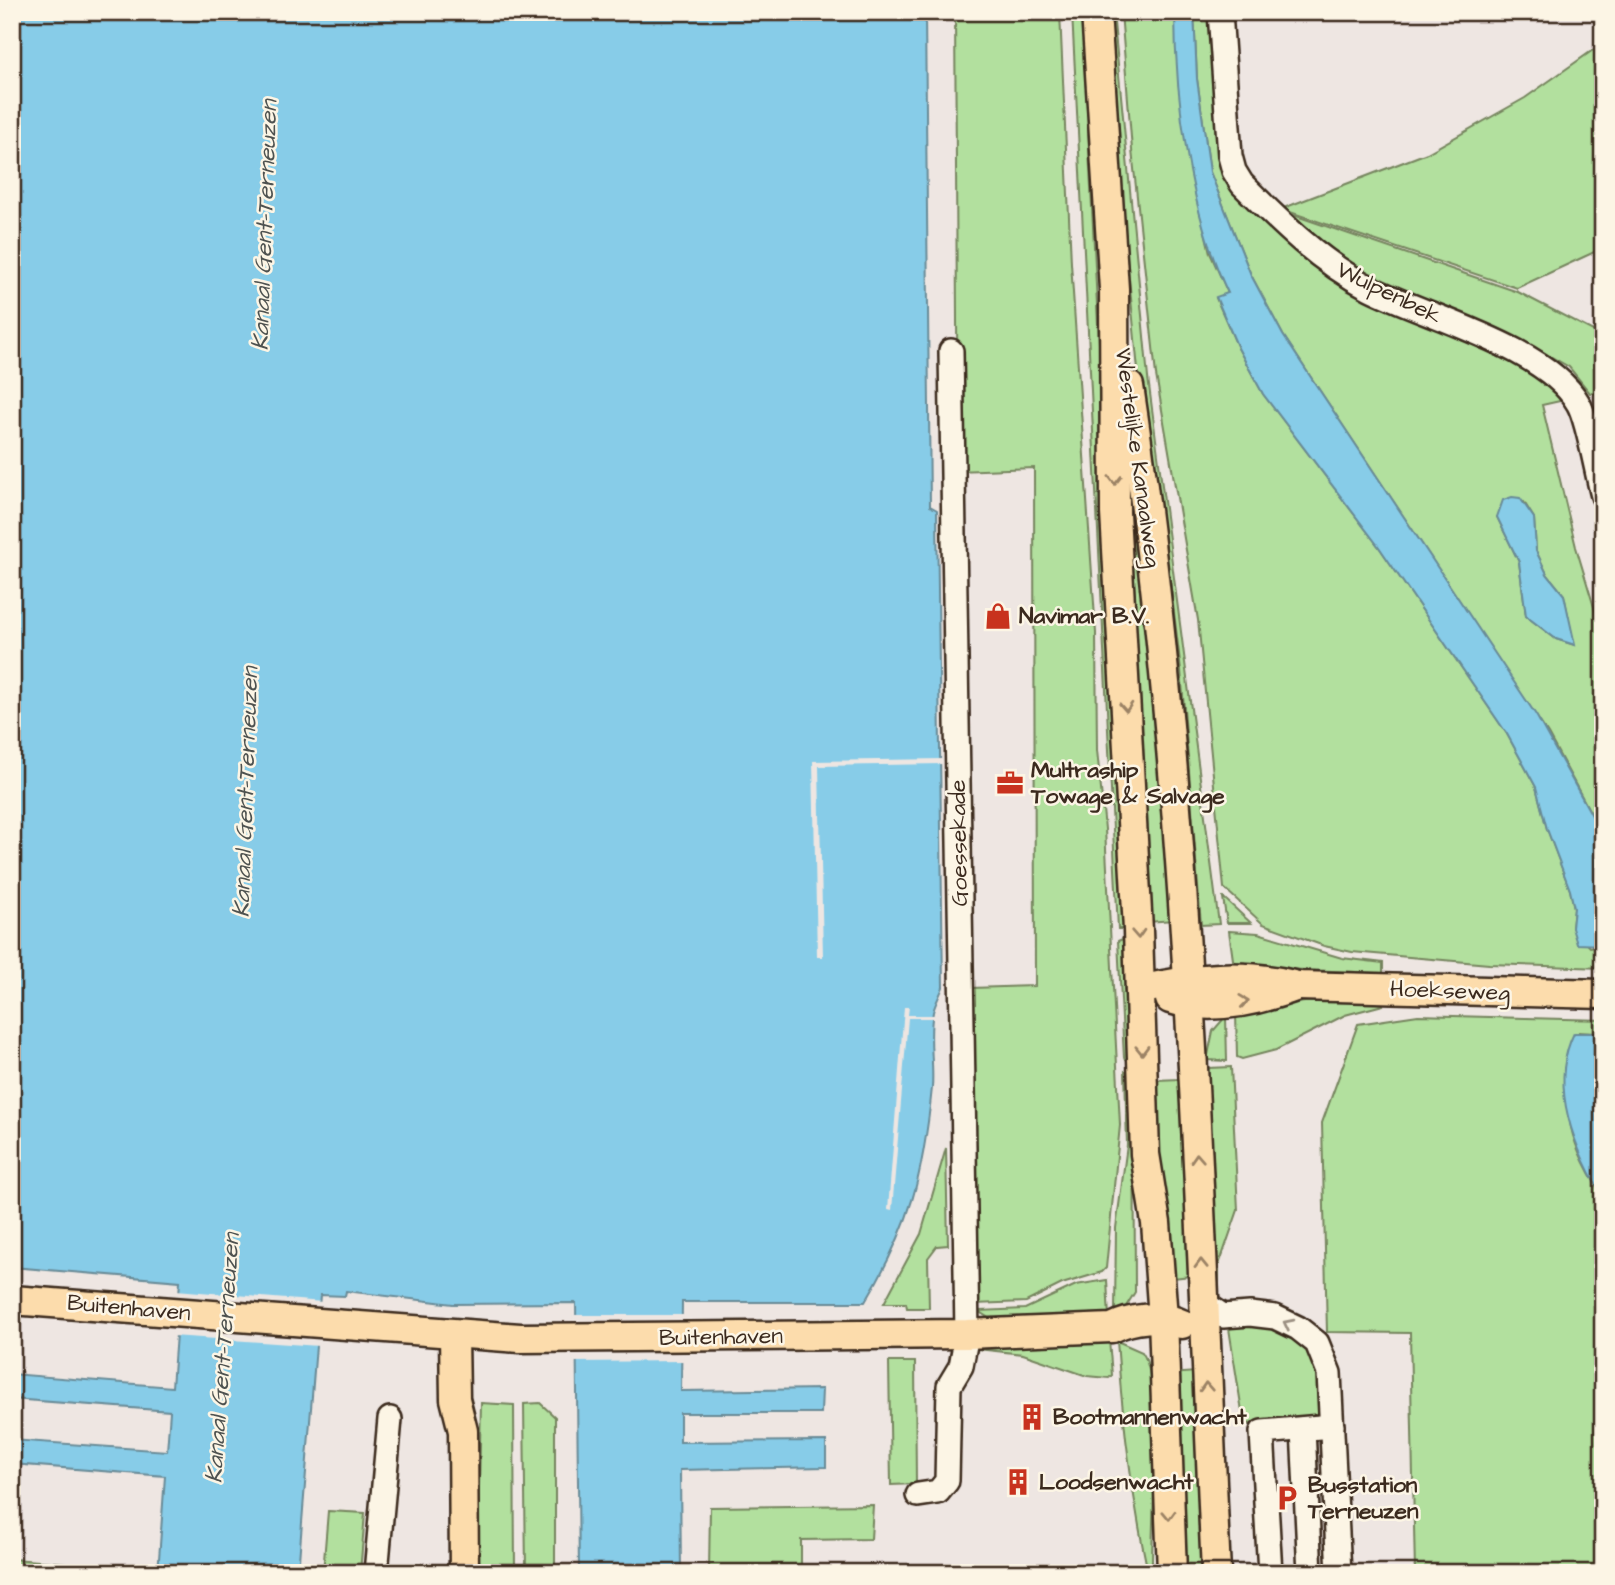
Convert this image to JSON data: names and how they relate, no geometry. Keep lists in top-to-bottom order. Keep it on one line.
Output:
{"streets":{"main road":["Westelijke Kanaalweg","Hoekseweg","Buitenhaven"],"street":["Wulpenbek","Goessekade"]},"crossings":[["Westelijke Kanaalweg","Hoekseweg"],["Goessekade","Buitenhaven"]],"water":["Kanaal Gent-Terneuzen"],"places":{"shop":["Navimar B.V."],"office":["Multraship Towage & Salvage"],"building":["Bootmannenwacht","Loodsenwacht"],"parking":["Busstation Terneuzen"]}}
